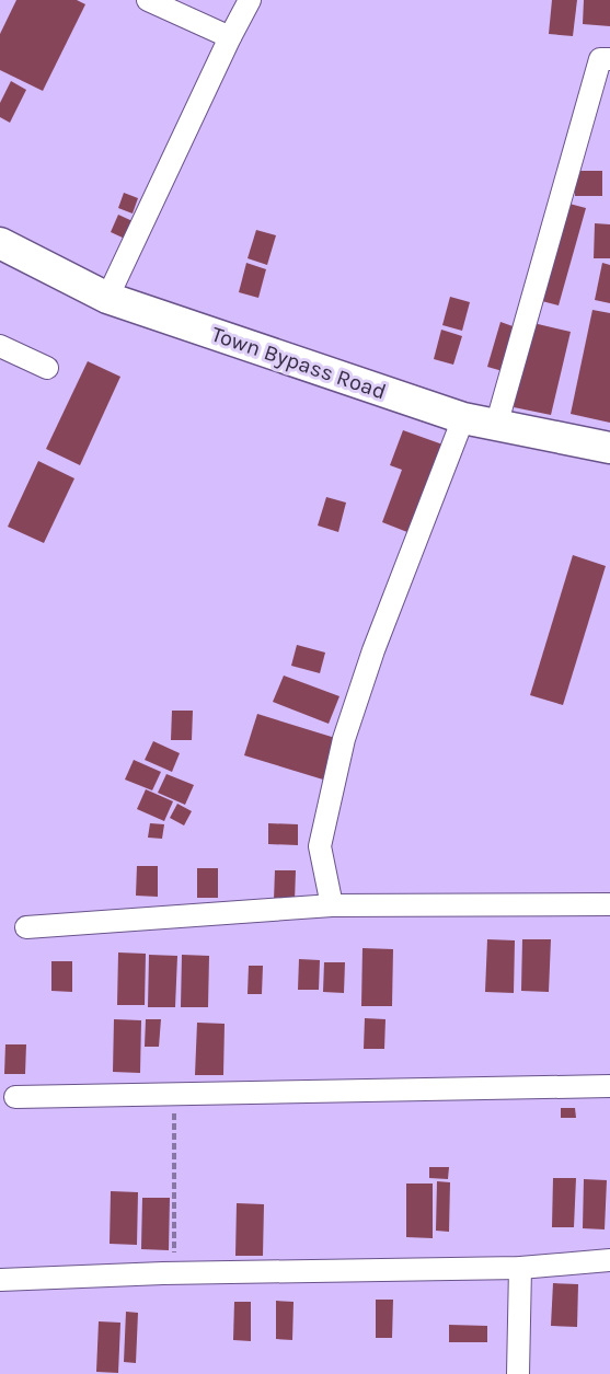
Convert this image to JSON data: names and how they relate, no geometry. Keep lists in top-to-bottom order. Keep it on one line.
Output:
{"streets":{"main road":["Town Bypass Road"]}}
